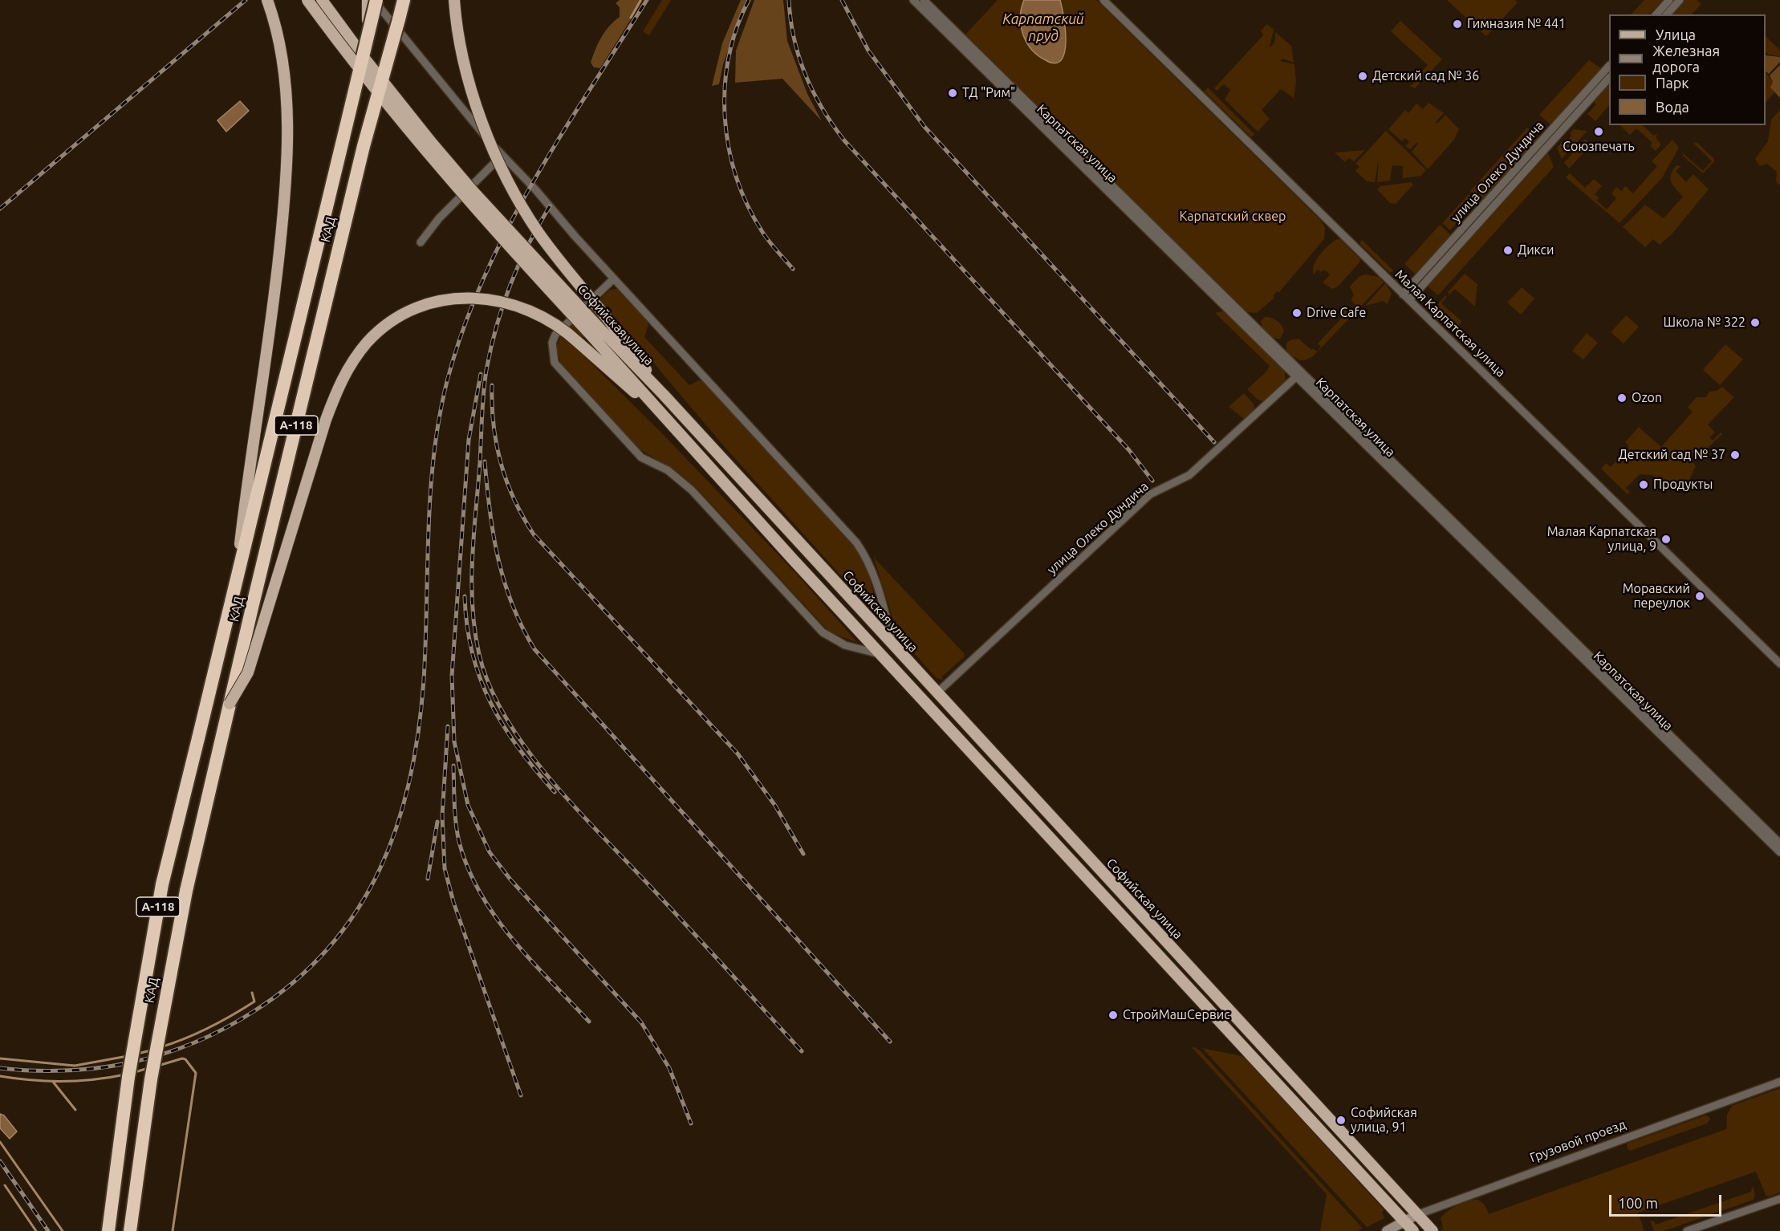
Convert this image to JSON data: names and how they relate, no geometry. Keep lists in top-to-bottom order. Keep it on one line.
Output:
{"streets":{"highway":["КАД","А-118"],"main road":["Софийская улица"],"street":["Карпатская улица","улица Олеко Дундича","Малая Карпатская улица","Грузовой проезд"]},"crossings":[["Карпатская улица","улица Олеко Дундича"],["улица Олеко Дундича","Малая Карпатская улица"],["улица Олеко Дундича","Софийская улица"],["Софийская улица","Грузовой проезд"]],"water":["Карпатский пруд"],"parks":["Карпатский сквер"],"places":["Гимназия № 441","Детский сад № 36","ТД \"Рим\"","Союзпечать","Дикси","Drive Cafe","Школа № 322","Ozon","Детский сад № 37","Продукты","Малая Карпатская улица, 9","Моравский переулок","СтройМашСервис","Софийская улица, 91"],"legend":["Улица","Железная дорога","Парк","Вода"],"scale_bar":"100 m"}
